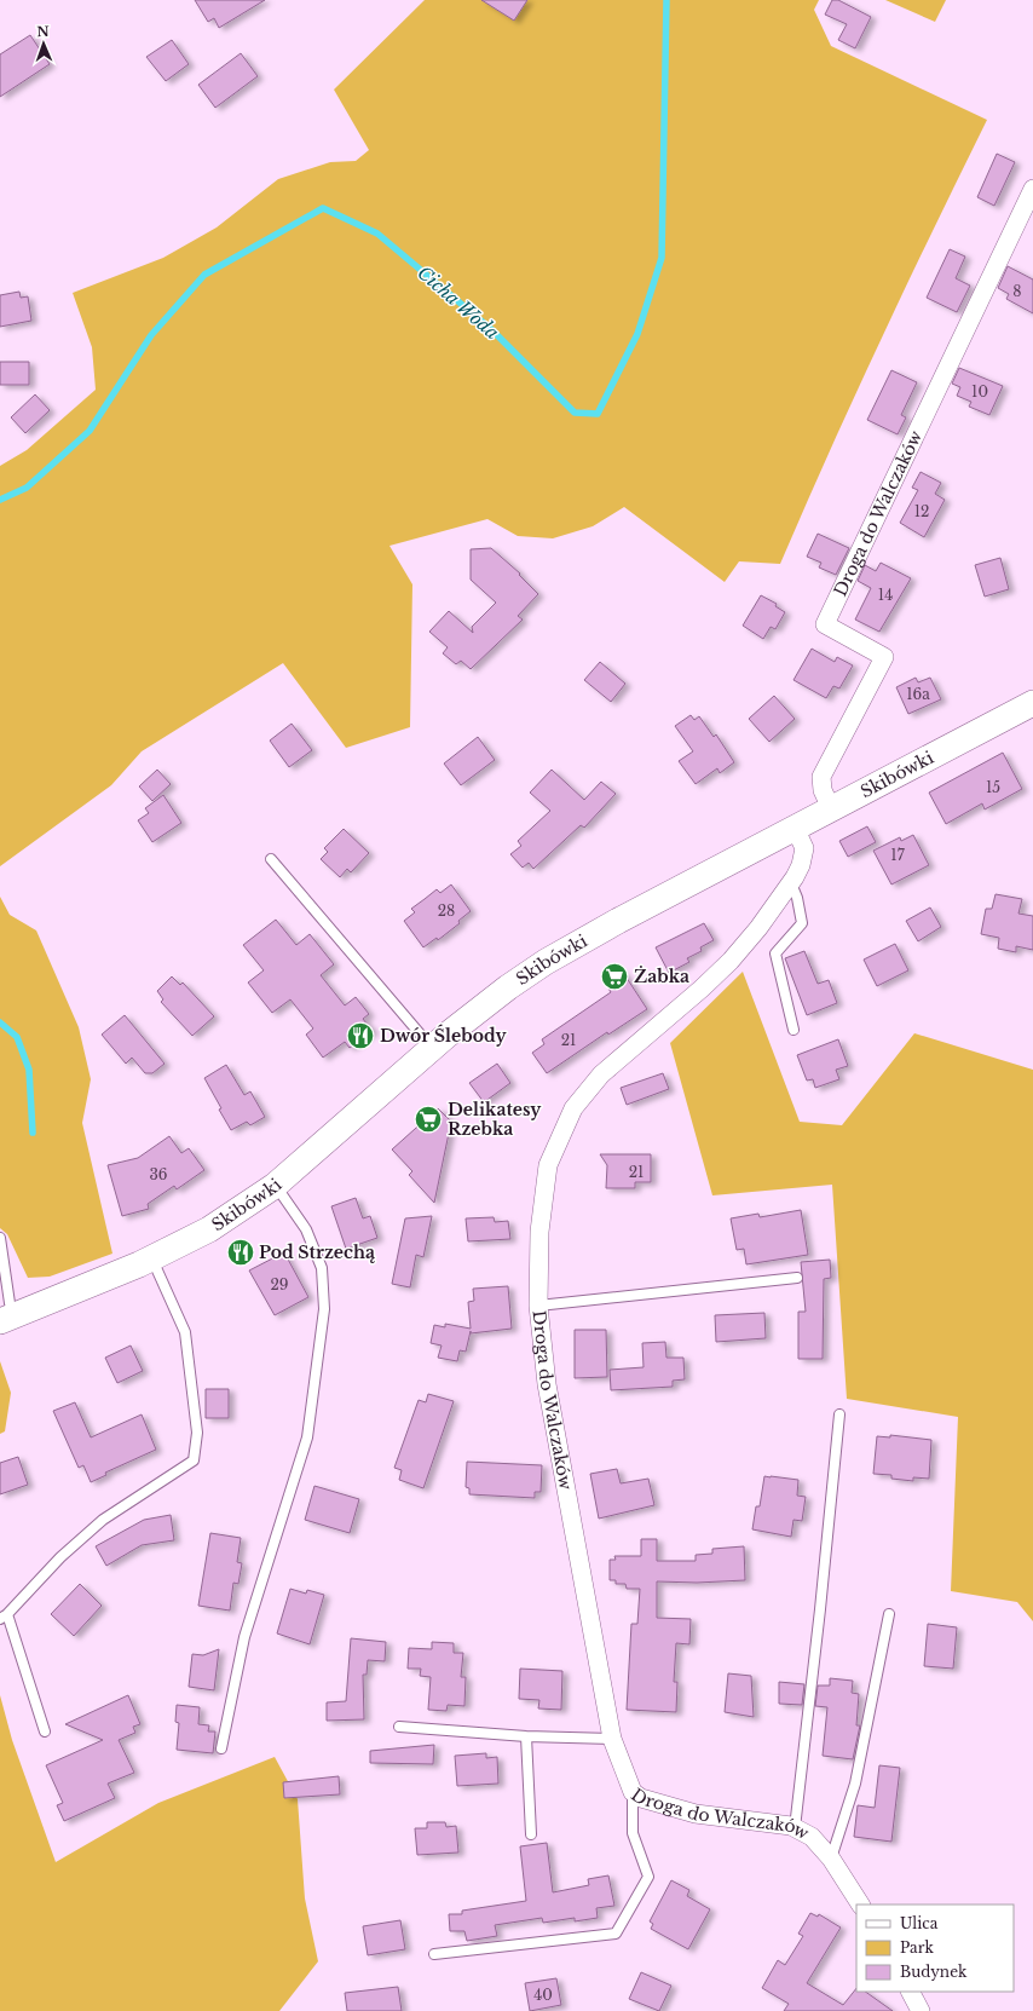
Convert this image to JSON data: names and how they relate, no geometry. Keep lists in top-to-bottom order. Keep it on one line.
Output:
{"streets":{"main road":["Skibówki"],"street":["Droga do Walczaków"]},"crossings":[["Droga do Walczaków","Skibówki"]],"water":["Cicha Woda"],"places":{"supermarket":["Żabka","Delikatesy Rzebka"],"restaurant":["Dwór Ślebody","Pod Strzechą"]},"house_numbers":["8","10","12","14","16a","15","17","28","21","21","36","29","40"],"legend":["Ulica","Park","Budynek"],"north":"top"}
